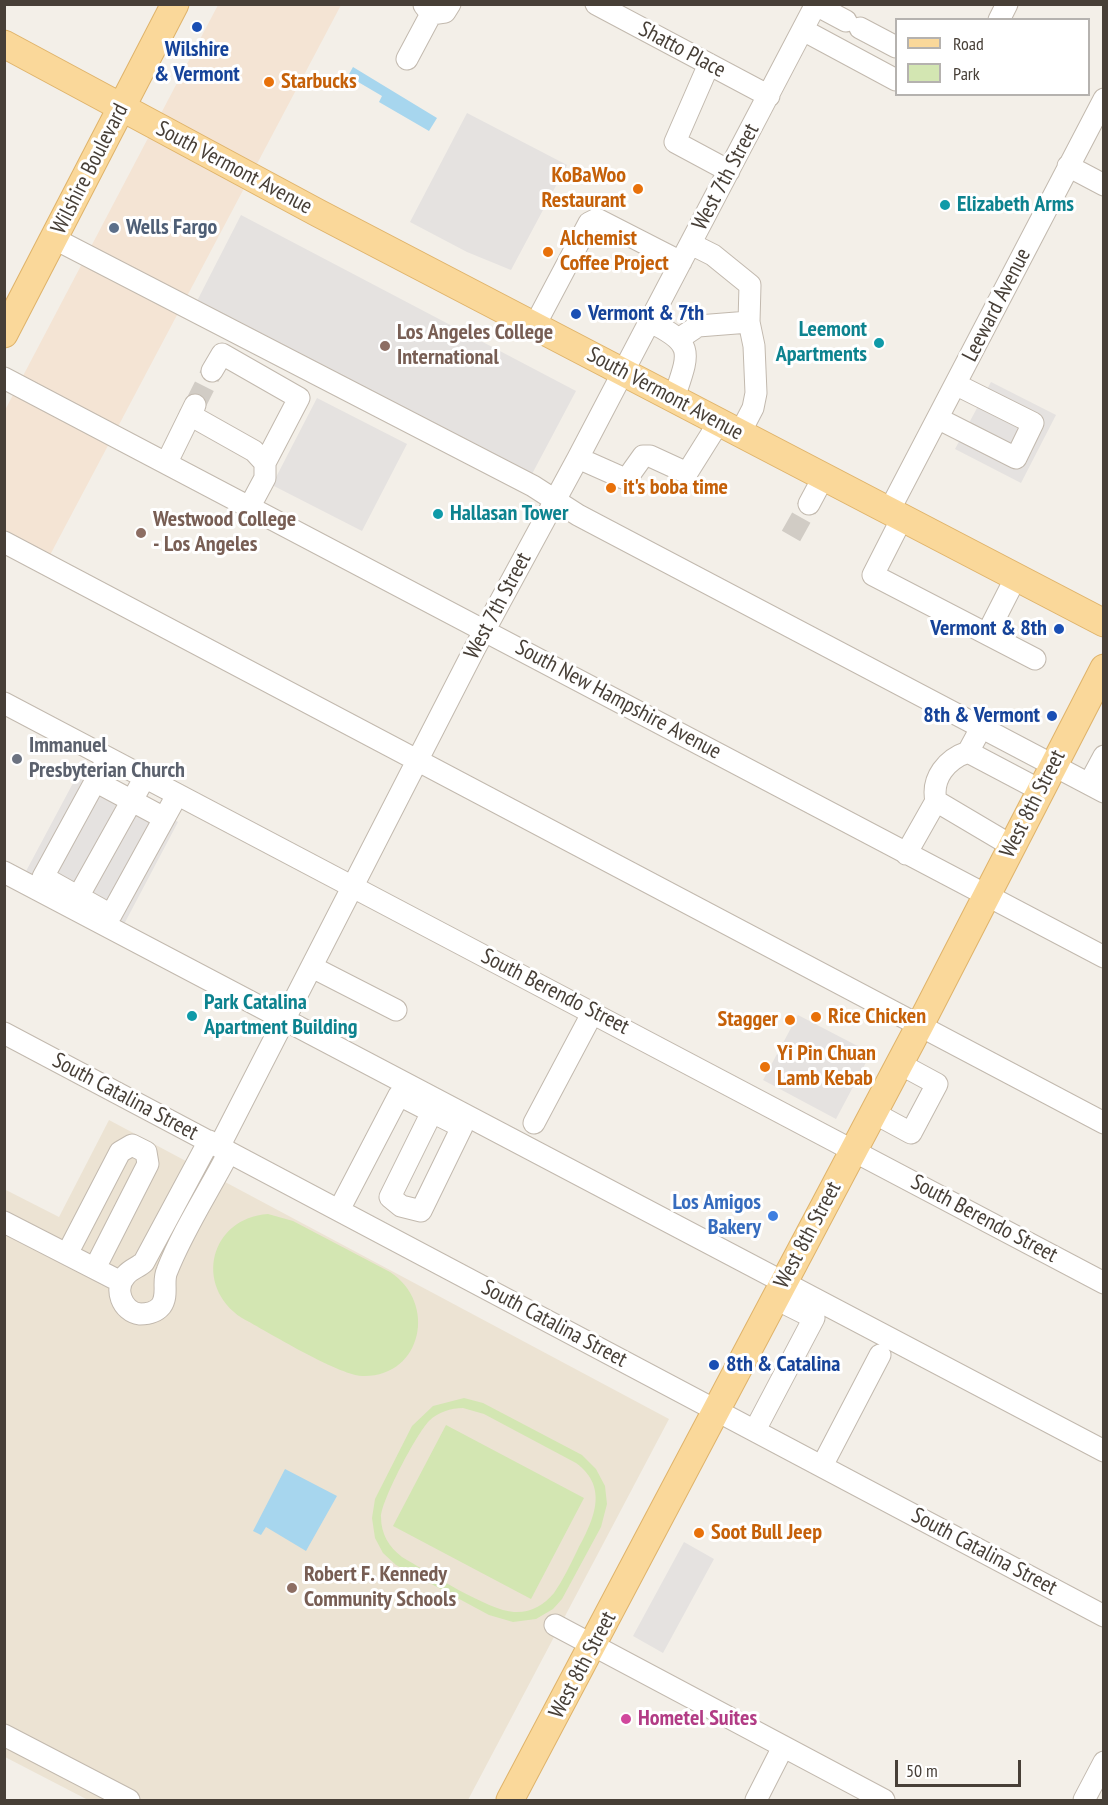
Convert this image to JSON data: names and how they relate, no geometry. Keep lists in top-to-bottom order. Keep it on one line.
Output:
{"streets":{"main road":["South Vermont Avenue","Wilshire Boulevard","West 8th Street"],"street":["Shatto Place","West 7th Street","Leeward Avenue","South New Hampshire Avenue","South Berendo Street","South Catalina Street"]},"crossings":[["Shatto Place","West 7th Street"],["South Vermont Avenue","Wilshire Boulevard"],["South Vermont Avenue","West 7th Street"],["South Vermont Avenue","Leeward Avenue"],["West 7th Street","South New Hampshire Avenue"],["West 7th Street","South Berendo Street"],["West 7th Street","South Catalina Street"],["South New Hampshire Avenue","West 8th Street"],["West 8th Street","South Berendo Street"],["West 8th Street","South Catalina Street"]],"places":["Wilshire & Vermont","Starbucks","KoBaWoo Restaurant","Elizabeth Arms","Wells Fargo","Alchemist Coffee Project","Vermont & 7th","Leemont Apartments","Los Angeles College International","it's boba time","Hallasan Tower","Westwood College - Los Angeles","Vermont & 8th","8th & Vermont","Immanuel Presbyterian Church","Park Catalina Apartment Building","Rice Chicken","Stagger","Yi Pin Chuan Lamb Kebab","Los Amigos Bakery","8th & Catalina","Soot Bull Jeep","Robert F. Kennedy Community Schools","Hometel Suites"],"legend":["Road","Park"],"scale_bar":"50 m"}
